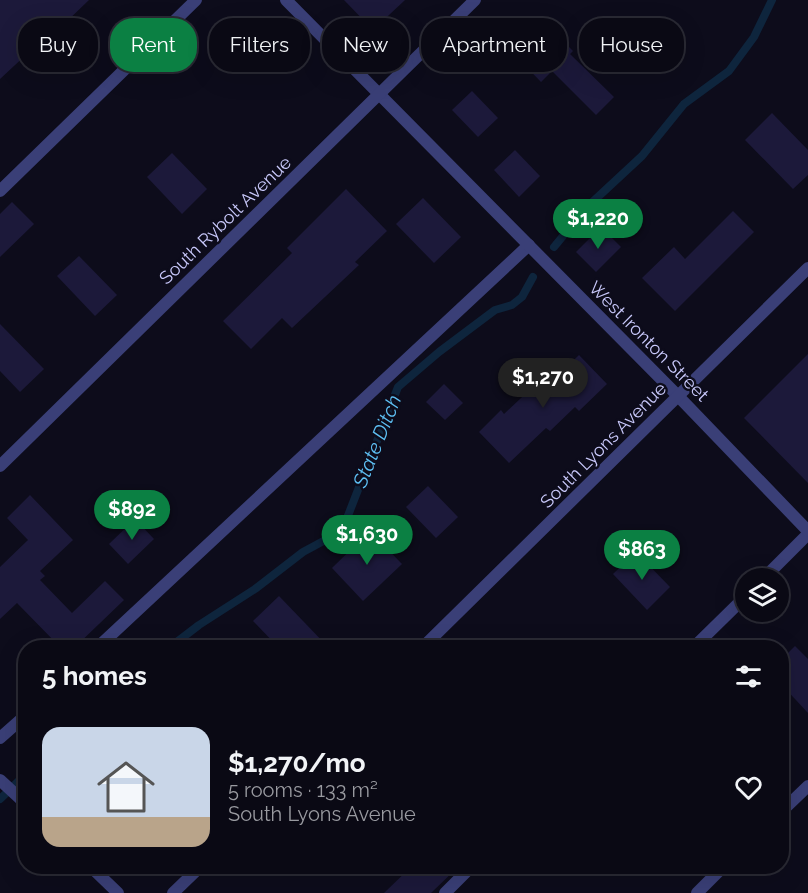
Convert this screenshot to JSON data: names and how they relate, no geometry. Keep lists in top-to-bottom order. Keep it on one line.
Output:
{"streets":{"street":["South Rybolt Avenue","West Ironton Street","South Lyons Avenue"]},"crossings":[["South Rybolt Avenue","West Ironton Street"],["West Ironton Street","South Lyons Avenue"]],"water":["State Ditch"],"page":{"chip":["Buy","Rent","Filters","New","Apartment","House"],"price":["$1,220","$1,270","$892","$1,630","$863"],"heading":"5 homes","list":[{"name":"$1,270/mo","note":"5 rooms · 133 m² · South Lyons Avenue"}]}}
